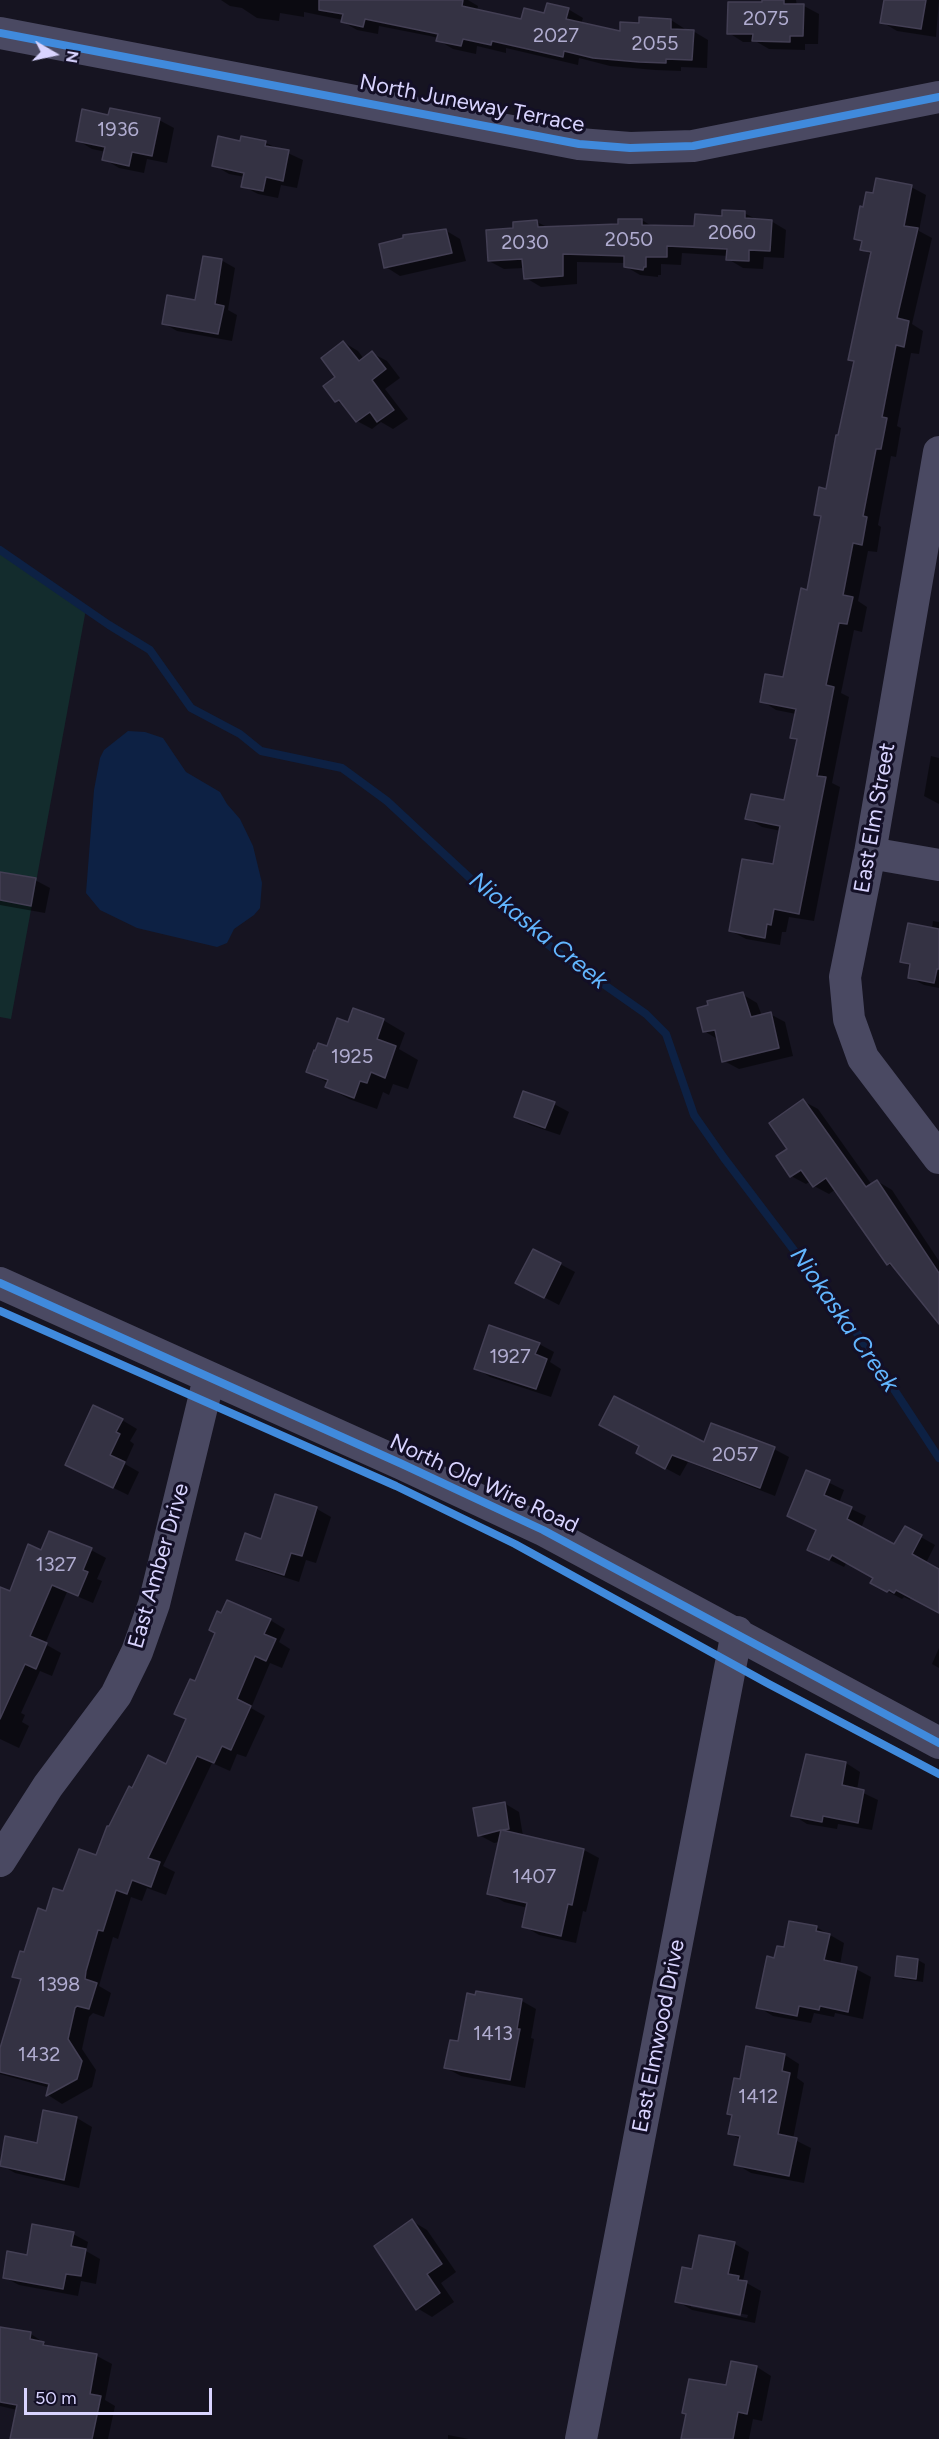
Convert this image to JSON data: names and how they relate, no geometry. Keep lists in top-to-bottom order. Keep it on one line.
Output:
{"streets":{"street":["North Juneway Terrace","East Elm Street","North Old Wire Road","East Amber Drive","East Elmwood Drive"]},"crossings":[["North Old Wire Road","East Amber Drive"],["North Old Wire Road","East Elmwood Drive"]],"water":["Niokaska Creek"],"house_numbers":["2075","2027","2055","1936","2060","2050","2030","1925","1927","2057","1327","1407","1398","1413","1432","1412"],"scale_bar":"50 m","north":"right"}
